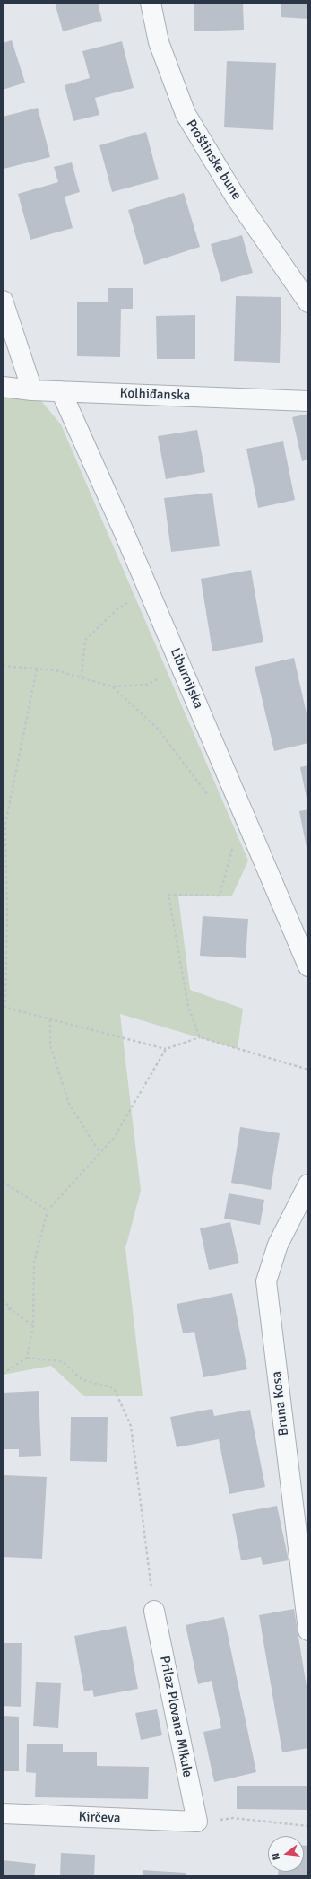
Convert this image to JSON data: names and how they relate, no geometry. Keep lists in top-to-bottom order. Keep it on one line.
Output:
{"streets":{"street":["Proštinske bune","Kolhiđanska","Liburnijska","Bruna Kosa","Prilaz Plovana Mikule","Kirčeva"]},"crossings":[["Kolhiđanska","Liburnijska"],["Prilaz Plovana Mikule","Kirčeva"]],"north":"left"}
